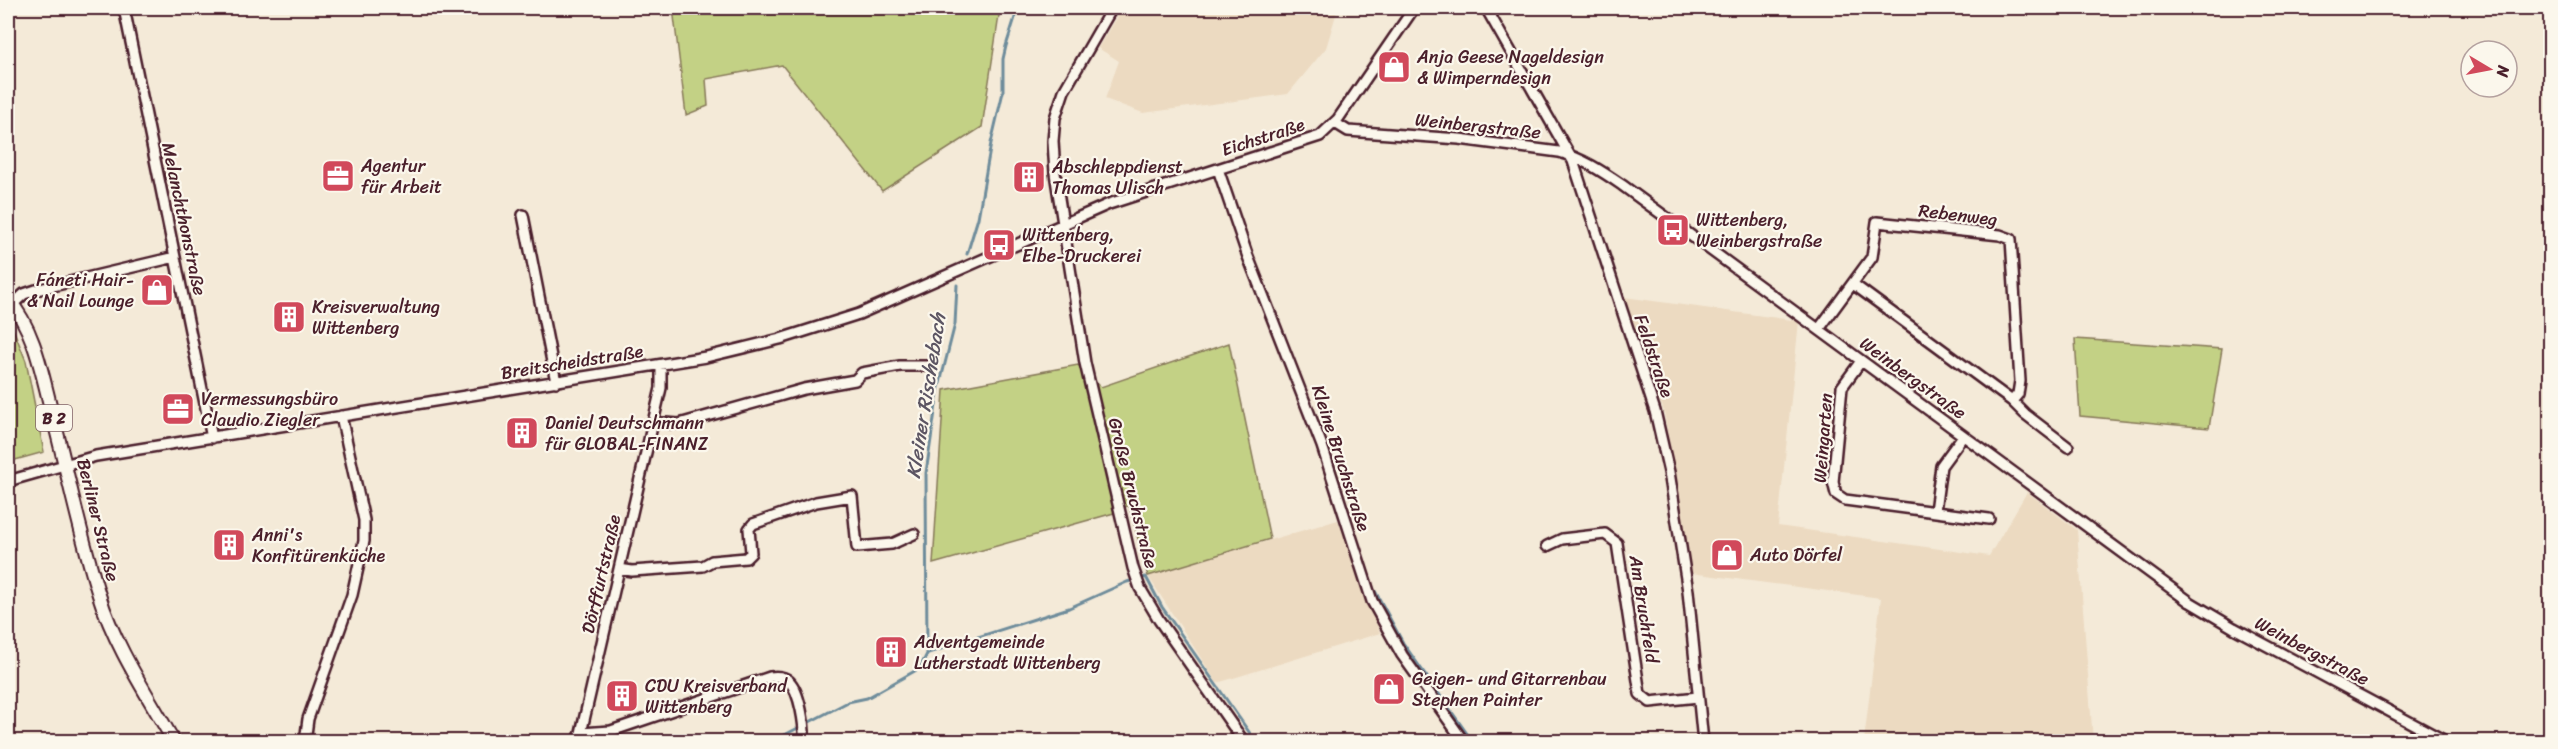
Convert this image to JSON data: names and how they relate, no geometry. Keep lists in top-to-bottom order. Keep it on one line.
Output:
{"streets":{"main road":["B 2","Berliner Straße"],"street":["Weinbergstraße","Eichstraße","Rebenweg","Melanchthonstraße","Feldstraße","Breitscheidstraße","Weingarten","Kleine Bruchstraße","Große Bruchstraße","Dörffurtstraße","Am Bruchfeld"]},"crossings":[["Weinbergstraße","Eichstraße"],["Weinbergstraße","Rebenweg"],["Weinbergstraße","Feldstraße"],["Weinbergstraße","Weingarten"],["Eichstraße","Breitscheidstraße"],["Eichstraße","Kleine Bruchstraße"],["Eichstraße","Große Bruchstraße"],["Melanchthonstraße","Breitscheidstraße"],["Feldstraße","Am Bruchfeld"],["Breitscheidstraße","Große Bruchstraße"],["Breitscheidstraße","Berliner Straße"],["Breitscheidstraße","Dörffurtstraße"]],"water":["Kleiner Rischebach"],"places":{"shop":["Anja Geese Nageldesign & Wimperndesign","Fáneti Hair- & Nail Lounge","Auto Dörfel","Geigen- und Gitarrenbau Stephen Painter"],"office":["Agentur für Arbeit","Vermessungsbüro Claudio Ziegler"],"building":["Abschleppdienst Thomas Ulisch","Kreisverwaltung Wittenberg","Daniel Deutschmann für GLOBAL-FINANZ","Anni's Konfitürenküche","Adventgemeinde Lutherstadt Wittenberg","CDU Kreisverband Wittenberg"],"bus stop":["Wittenberg, Weinbergstraße","Wittenberg, Elbe-Druckerei"]},"north":"right"}
